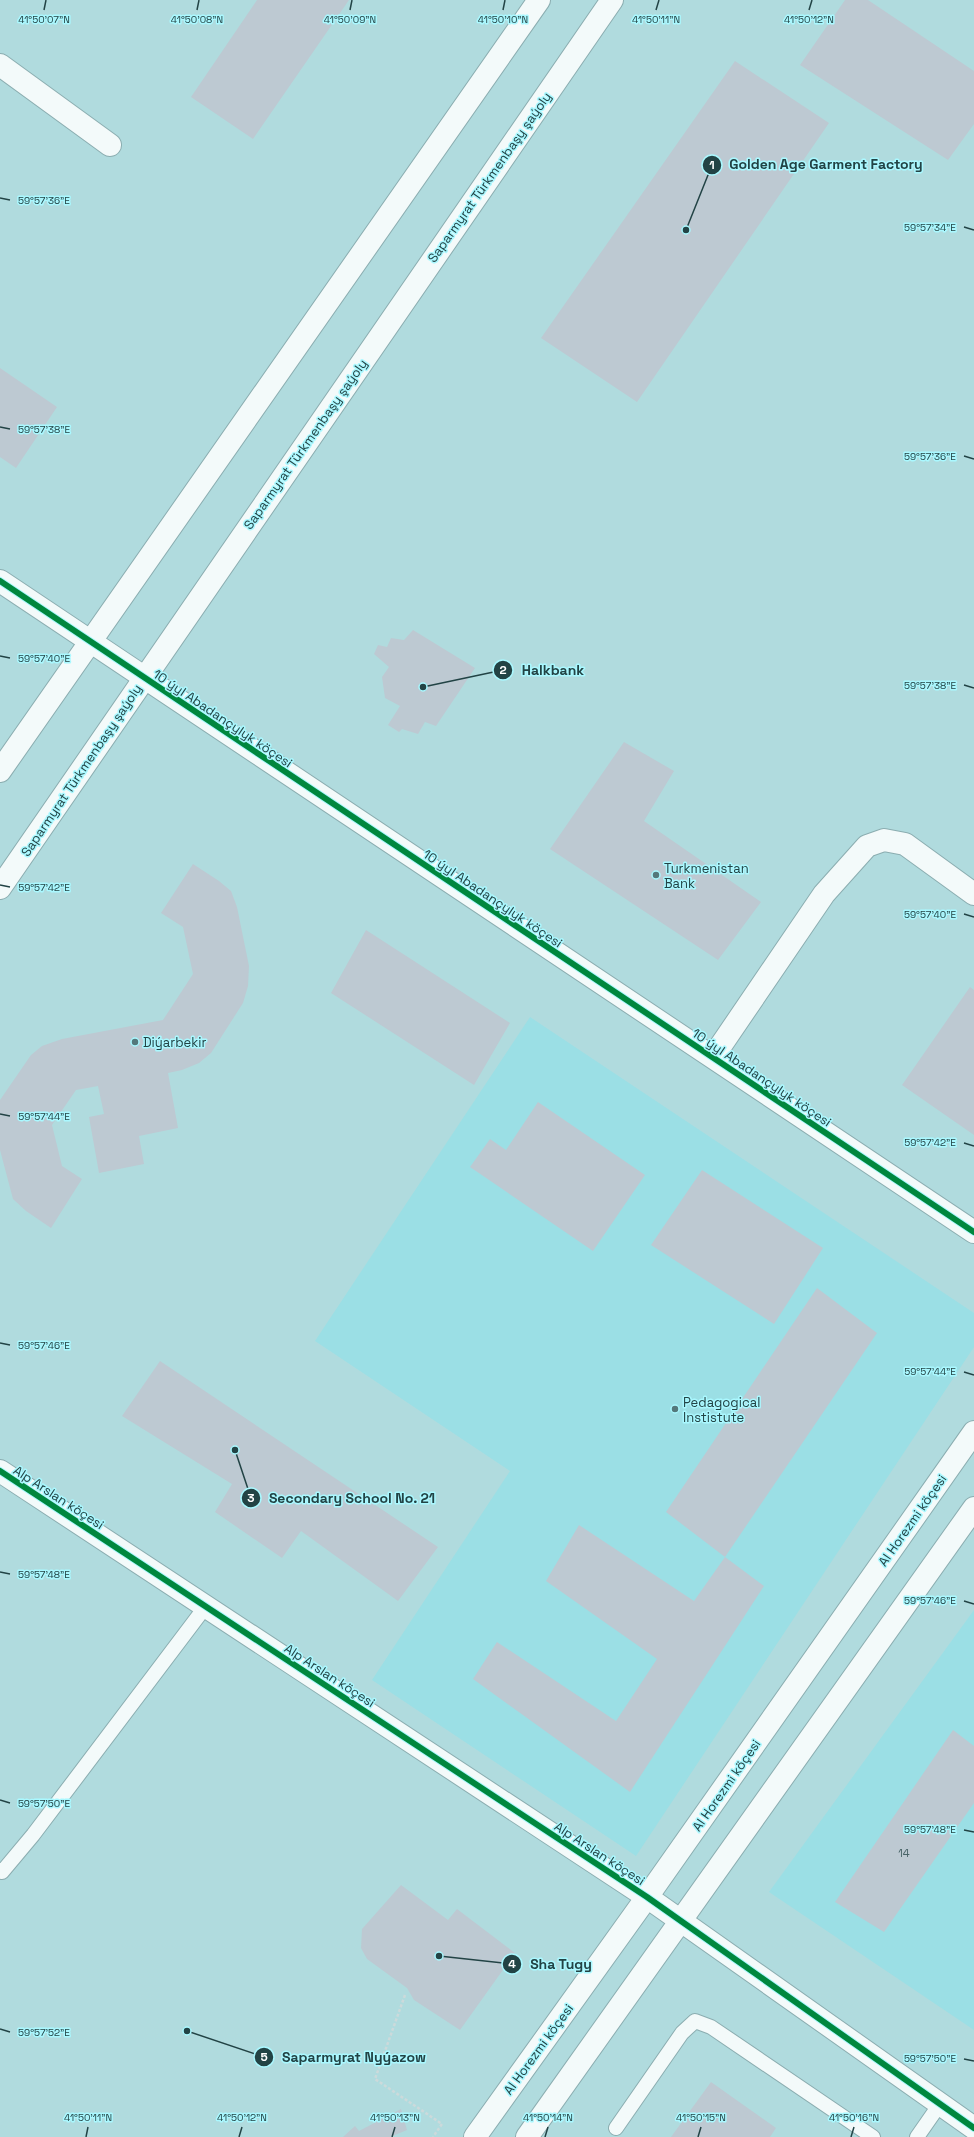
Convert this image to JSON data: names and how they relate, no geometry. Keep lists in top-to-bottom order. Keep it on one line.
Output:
{"streets":{"street":["Saparmyrat Türkmenbaşy şaýoly","10 ýyl Abadançylyk köçesi","Alp Arslan köçesi","Al Horezmi köçesi"]},"crossings":[["Saparmyrat Türkmenbaşy şaýoly","10 ýyl Abadançylyk köçesi"],["Alp Arslan köçesi","Al Horezmi köçesi"]],"places":["Golden Age Garment Factory","Halkbank","Turkmenistan Bank","Diýarbekir","Pedagogical Instistute","Secondary School No. 21","Sha Tugy","Saparmyrat Nyýazow"],"house_numbers":["14"],"coordinates":["41°50'07\"N","41°50'08\"N","41°50'09\"N","41°50'10\"N","41°50'11\"N","41°50'12\"N","59°57'36\"E","59°57'34\"E","59°57'38\"E","59°57'40\"E","59°57'42\"E","59°57'44\"E","59°57'46\"E","59°57'48\"E","59°57'50\"E","59°57'52\"E","41°50'13\"N","41°50'14\"N","41°50'15\"N","41°50'16\"N"]}
